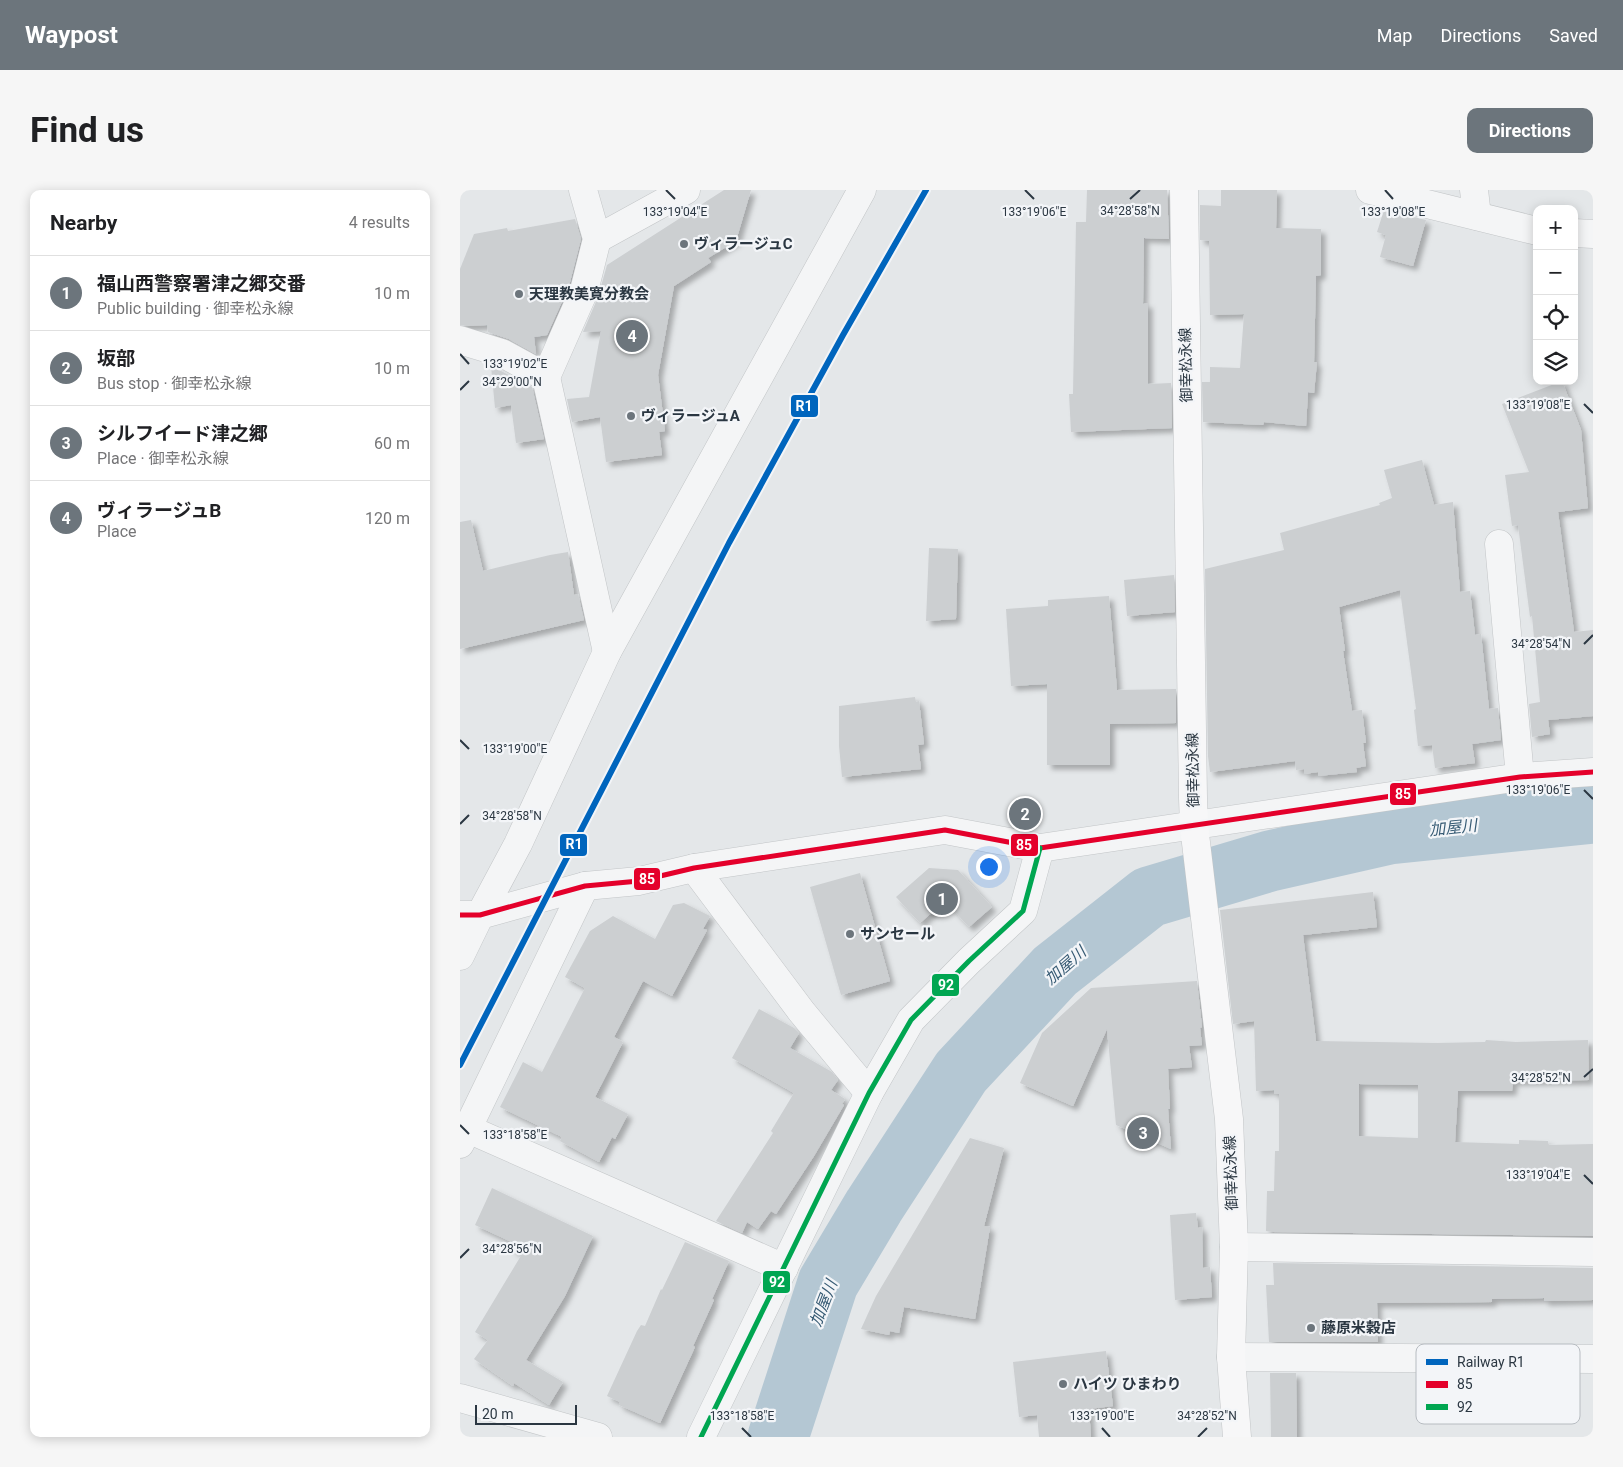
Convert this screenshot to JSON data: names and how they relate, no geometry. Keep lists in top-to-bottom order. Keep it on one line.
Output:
{"streets":{"main road":["御幸松永線"]},"water":["加屋川"],"places":["ヴィラージュC","天理教美寛分教会","ヴィラージュA","サンセール","藤原米穀店","ハイツ ひまわり"],"lines":["rail line R1","transit line 85","transit line 92"],"legend":["Railway R1","85","92"],"scale_bar":"20 m","page":{"header":"Waypost","nav":["Map","Directions","Saved"],"buttons":"Directions","title":"Find us","heading":["Nearby","4 results"],"map_buttons":["+","−"],"list":[{"mark":"1","name":"福山西警察署津之郷交番","note":"Public building · 御幸松永線","value":"10 m"},{"mark":"2","name":"坂部","note":"Bus stop · 御幸松永線","value":"10 m"},{"mark":"3","name":"シルフイード津之郷","note":"Place · 御幸松永線","value":"60 m"},{"mark":"4","name":"ヴィラージュB","note":"Place","value":"120 m"}],"pins":["4","2","1","3"],"scale":"20 m"},"coordinates":["34°28'58\"N","133°19'04\"E","133°19'06\"E","133°19'08\"E","133°19'02\"E","34°29'00\"N","34°28'54\"N","133°19'00\"E","34°28'52\"N","133°18'58\"E","34°28'56\"N"]}
